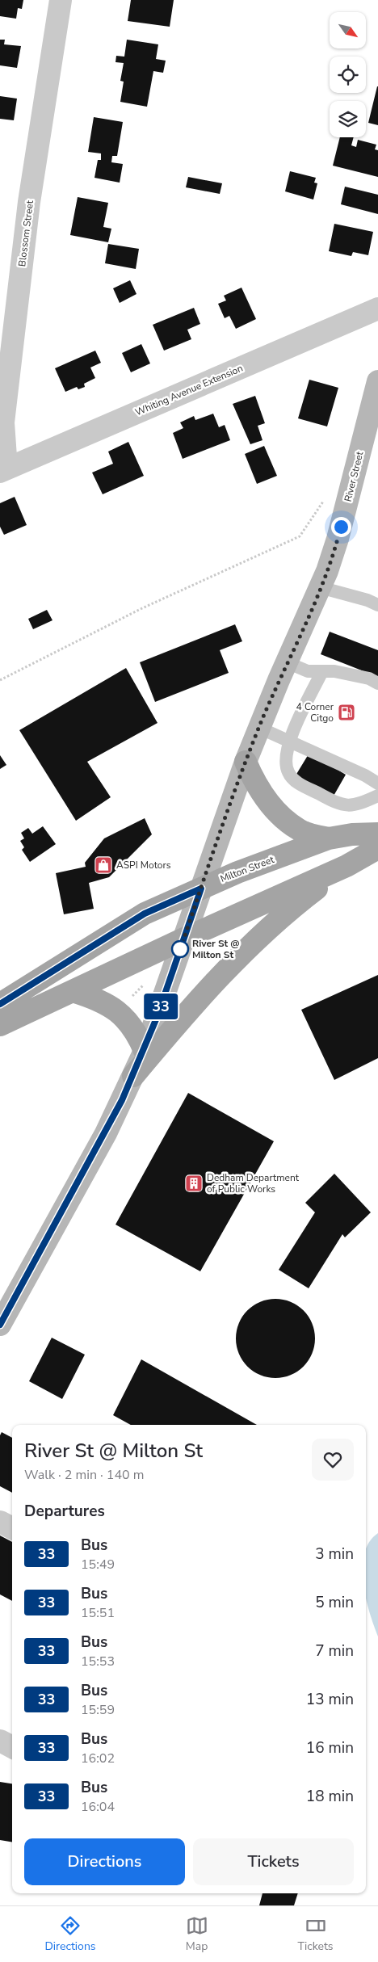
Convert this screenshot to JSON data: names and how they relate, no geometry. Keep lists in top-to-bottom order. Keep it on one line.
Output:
{"streets":{"main road":["Milton Street"],"street":["Blossom Street","Whiting Avenue Extension","River Street"]},"crossings":[["Blossom Street","Whiting Avenue Extension"],["River Street","Milton Street"]],"places":{"fuel station":["4 Corner Citgo"],"shop":["ASPI Motors"],"other":["River St @ Milton St"],"building":["Dedham Department of Public Works"]},"lines":["bus line 33"],"north":"bottom right","page":{"on_map":"33","heading":[["River St @ Milton St","Walk · 2 min · 140 m"],"Departures"],"list":[{"mark":"33","name":"Bus","note":"15:49","value":"3 min"},{"mark":"33","name":"Bus","note":"15:51","value":"5 min"},{"mark":"33","name":"Bus","note":"15:53","value":"7 min"},{"mark":"33","name":"Bus","note":"15:59","value":"13 min"},{"mark":"33","name":"Bus","note":"16:02","value":"16 min"},{"mark":"33","name":"Bus","note":"16:04","value":"18 min"}],"buttons":["Directions","Tickets"],"tabs":["Directions","Map","Tickets"]}}
